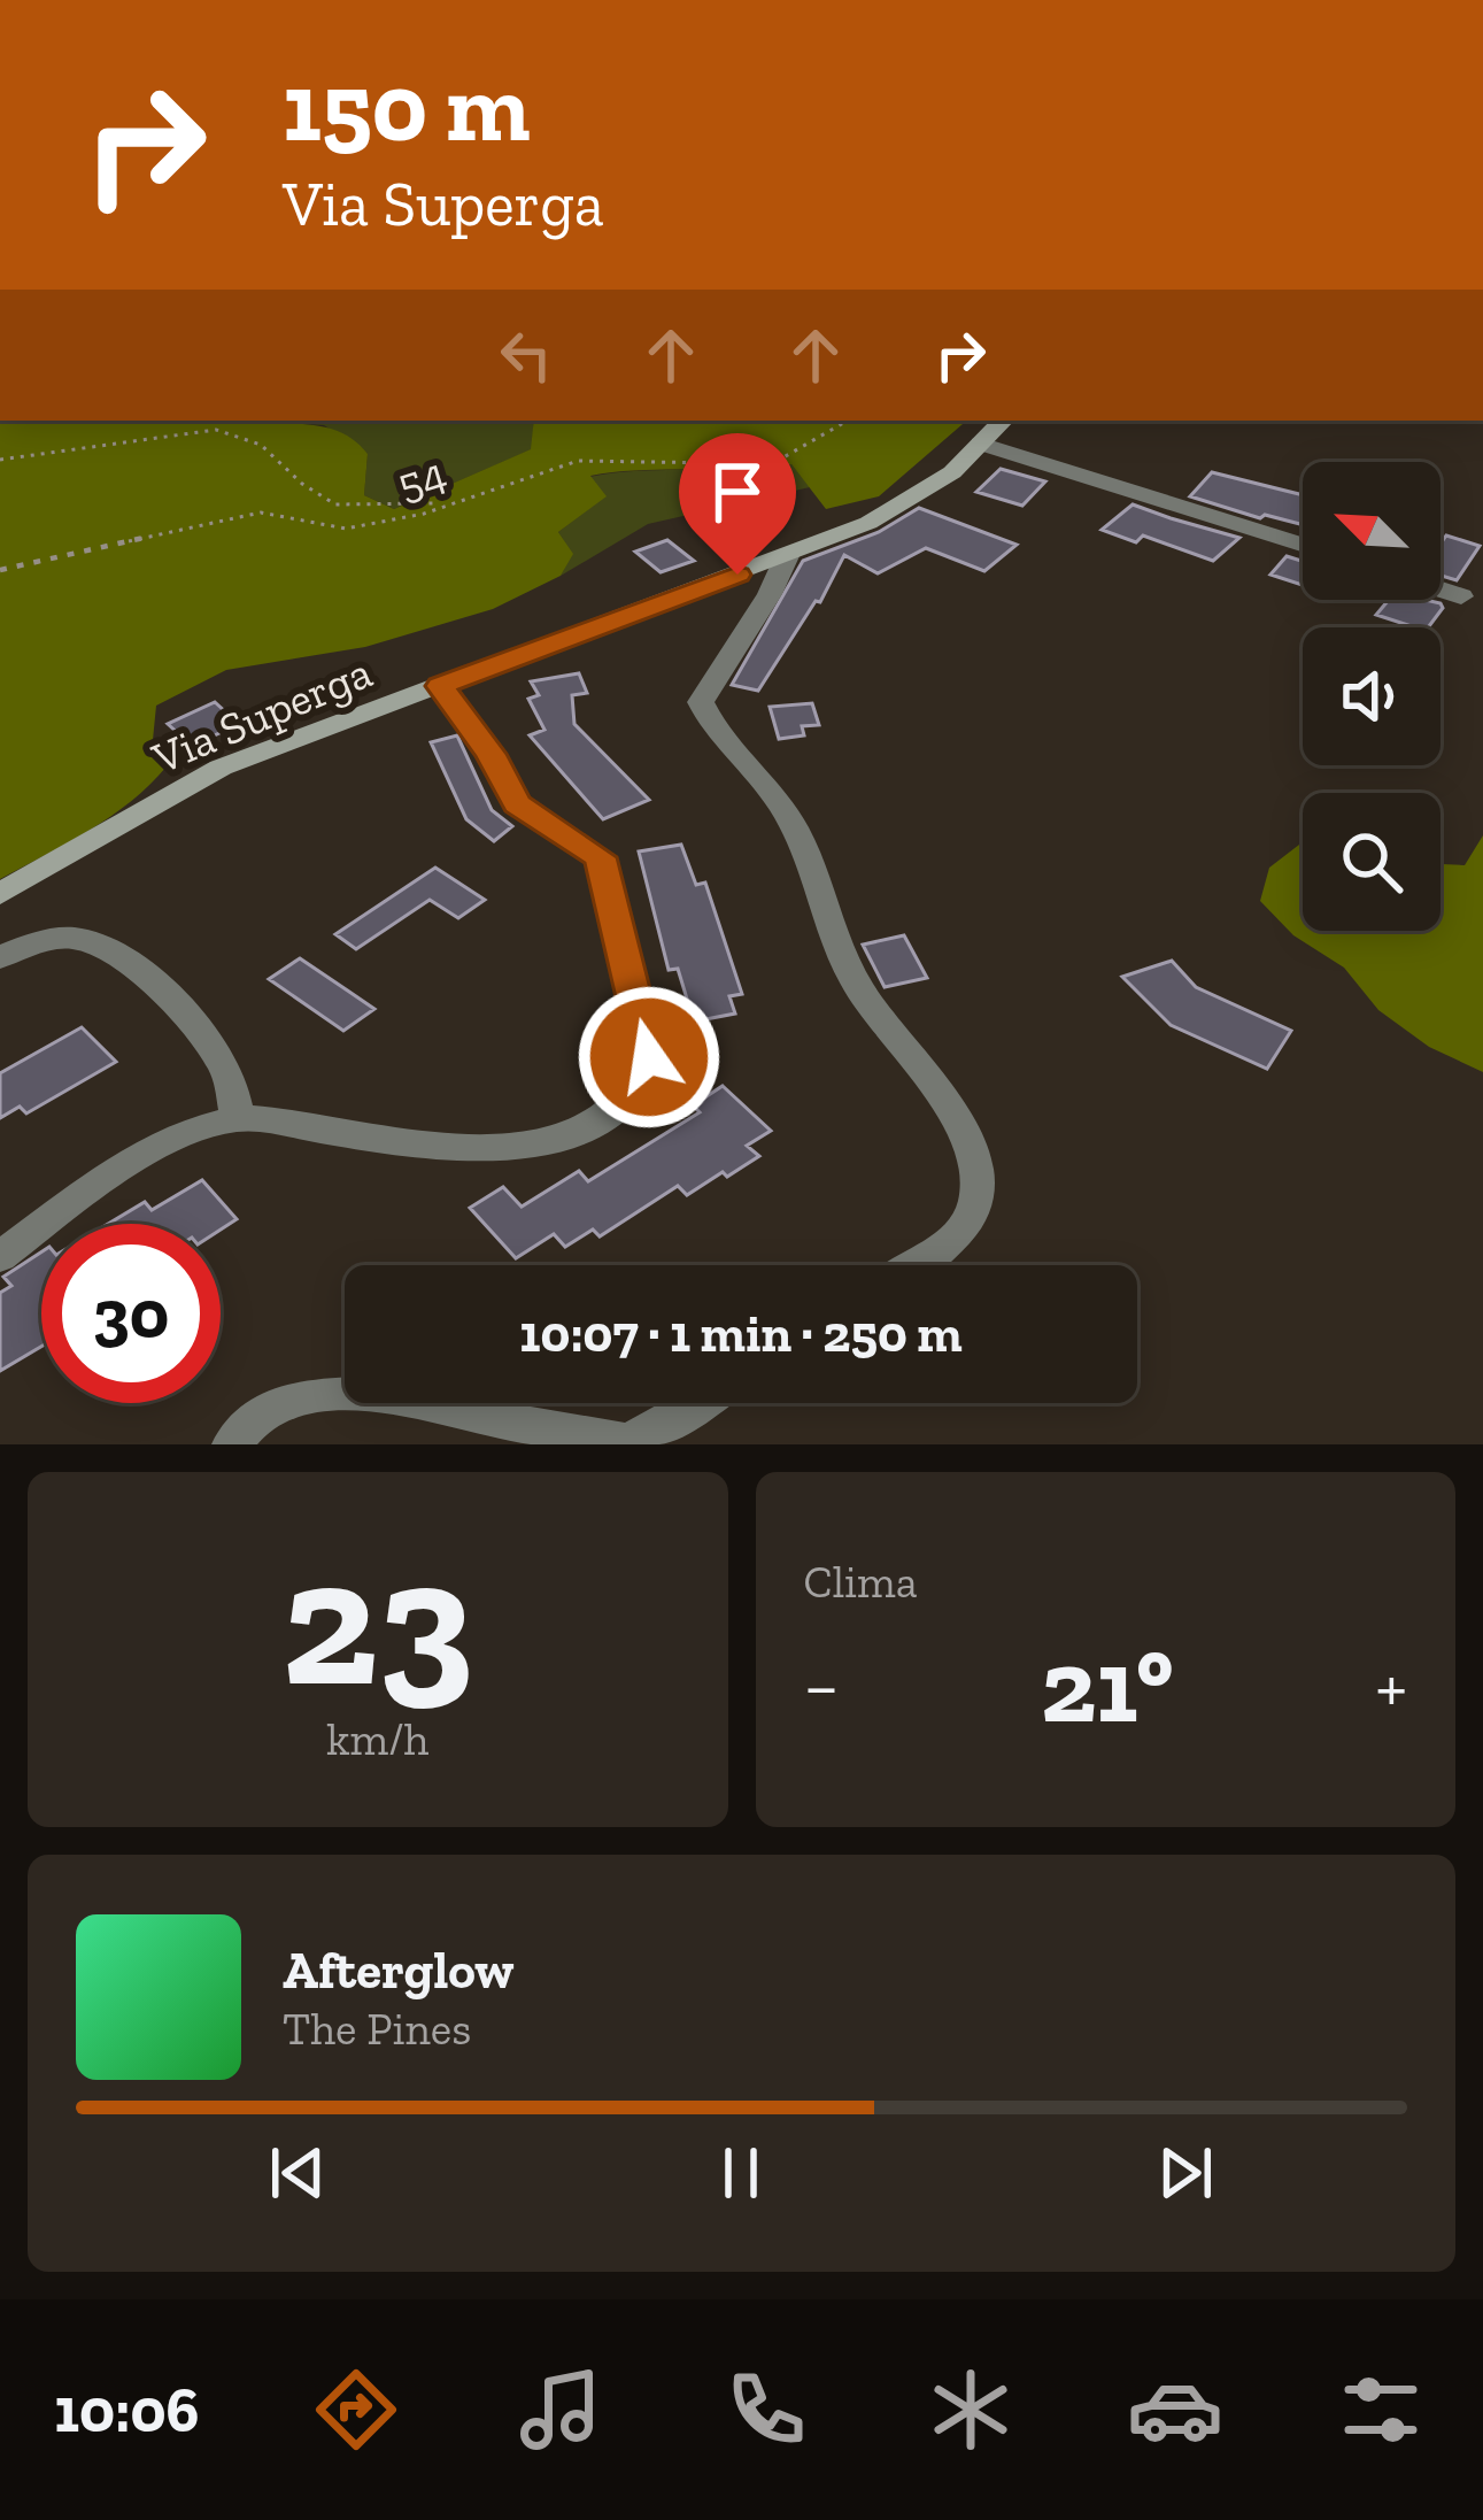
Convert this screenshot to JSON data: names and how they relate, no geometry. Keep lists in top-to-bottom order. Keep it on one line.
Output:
{"streets":{"street":["Via Superga"],"path":["54"]},"north":"top left","page":{"turn":["150 m","Via Superga"],"limit":"30","trip":"10:07 · 1 min · 250 m","tile":[["23","km/h"],"Clima"],"heat":["−","21°","+"],"song":["Afterglow","The Pines"],"tabs":"10:06"}}
